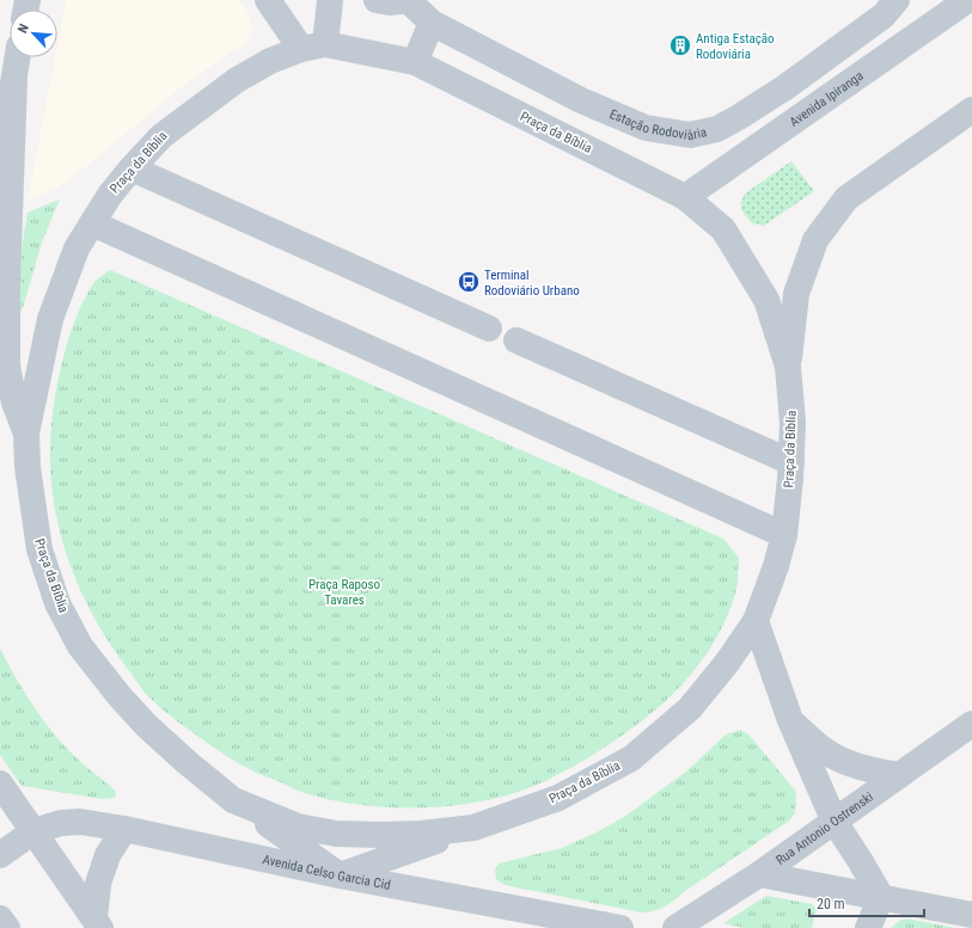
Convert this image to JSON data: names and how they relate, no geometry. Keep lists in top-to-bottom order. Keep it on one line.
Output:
{"streets":{"street":["Avenida Ipiranga","Estação Rodoviária","Praça da Bíblia","Rua Antonio Ostrenski","Avenida Celso Garcia Cid"]},"crossings":[["Avenida Ipiranga","Praça da Bíblia"]],"parks":["Praça Raposo Tavares"],"places":{"building":["Antiga Estação Rodoviária"],"bus stop":["Terminal Rodoviário Urbano"]},"scale_bar":"20 m","north":"top left"}
